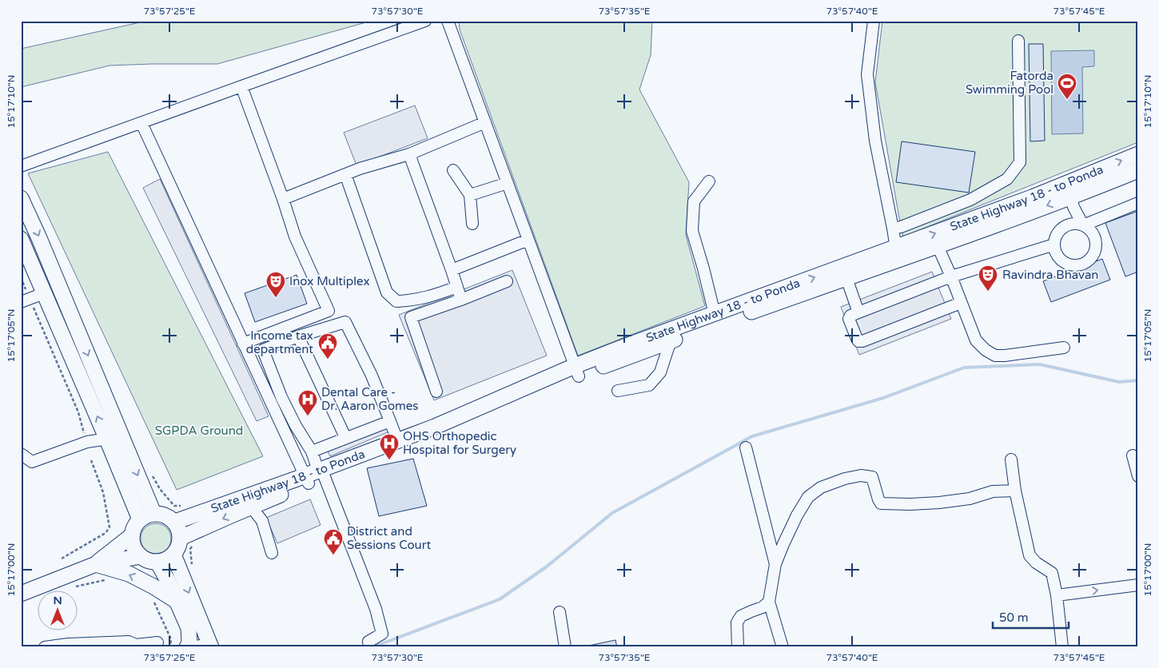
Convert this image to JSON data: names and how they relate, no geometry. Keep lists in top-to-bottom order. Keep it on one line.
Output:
{"streets":{"main road":["State Highway 18 - to Ponda"]},"parks":["SGPDA Ground"],"places":{"sports":["Fatorda Swimming Pool"],"theatre":["Ravindra Bhavan","Inox Multiplex"],"public building":["Income tax department","District and Sessions Court"],"hospital":["Dental Care - Dr. Aaron Gomes","OHS Orthopedic Hospital for Surgery"]},"scale_bar":"50 m","north":"top","coordinates":["73°57'25\"E","73°57'30\"E","73°57'35\"E","73°57'40\"E","73°57'45\"E","15°17'10\"N","15°17'05\"N","15°17'00\"N"]}
